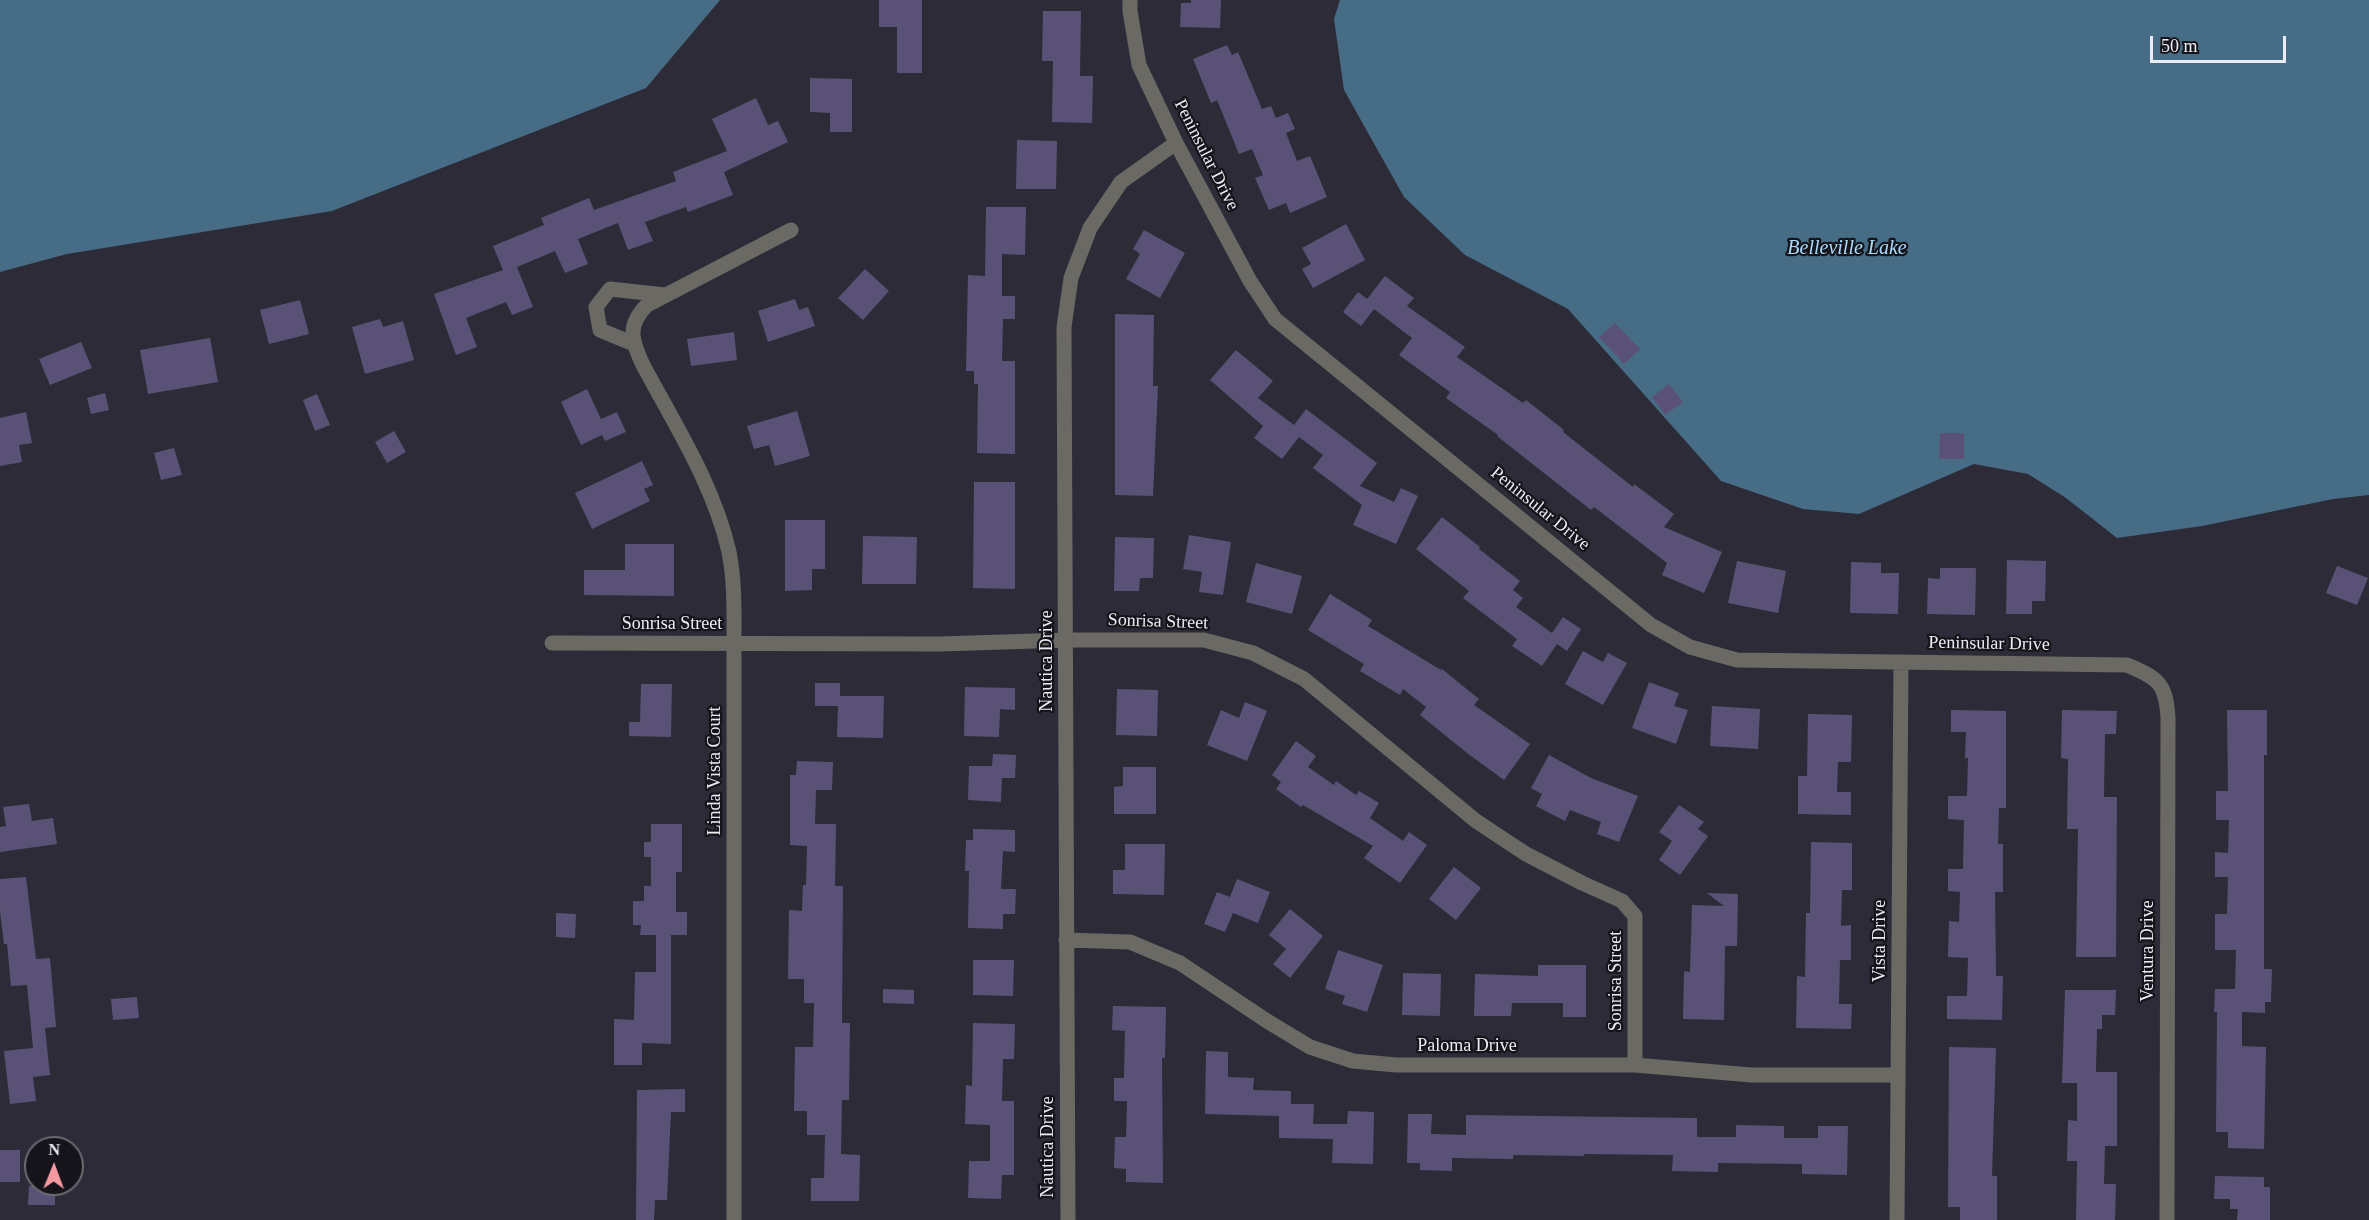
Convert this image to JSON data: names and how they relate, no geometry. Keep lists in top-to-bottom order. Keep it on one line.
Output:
{"streets":{"street":["Peninsular Drive","Sonrisa Street","Nautica Drive","Linda Vista Court","Vista Drive","Ventura Drive","Paloma Drive"]},"crossings":[["Peninsular Drive","Nautica Drive"],["Peninsular Drive","Vista Drive"],["Peninsular Drive","Ventura Drive"],["Sonrisa Street","Nautica Drive"],["Sonrisa Street","Linda Vista Court"],["Sonrisa Street","Paloma Drive"],["Nautica Drive","Paloma Drive"],["Vista Drive","Paloma Drive"]],"water":["Belleville Lake"],"scale_bar":"50 m","north":"top"}
